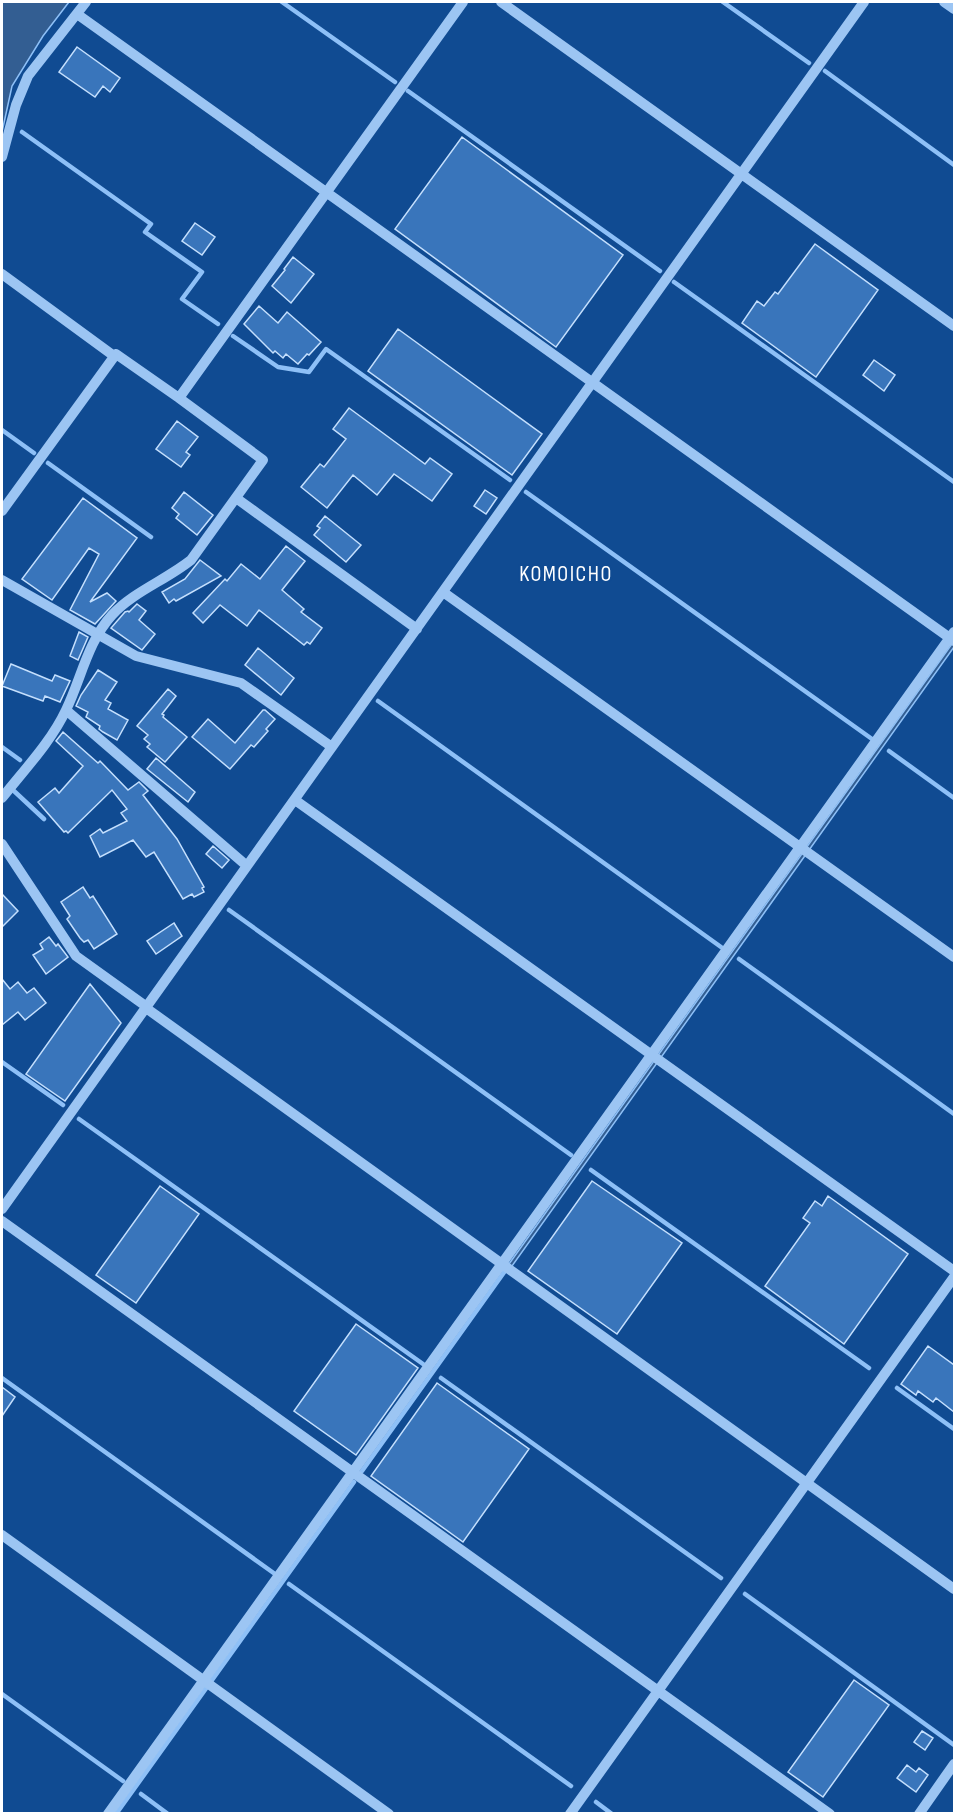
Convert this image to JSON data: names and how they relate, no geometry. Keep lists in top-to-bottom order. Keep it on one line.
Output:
{"districts":["KOMOICHO"]}
